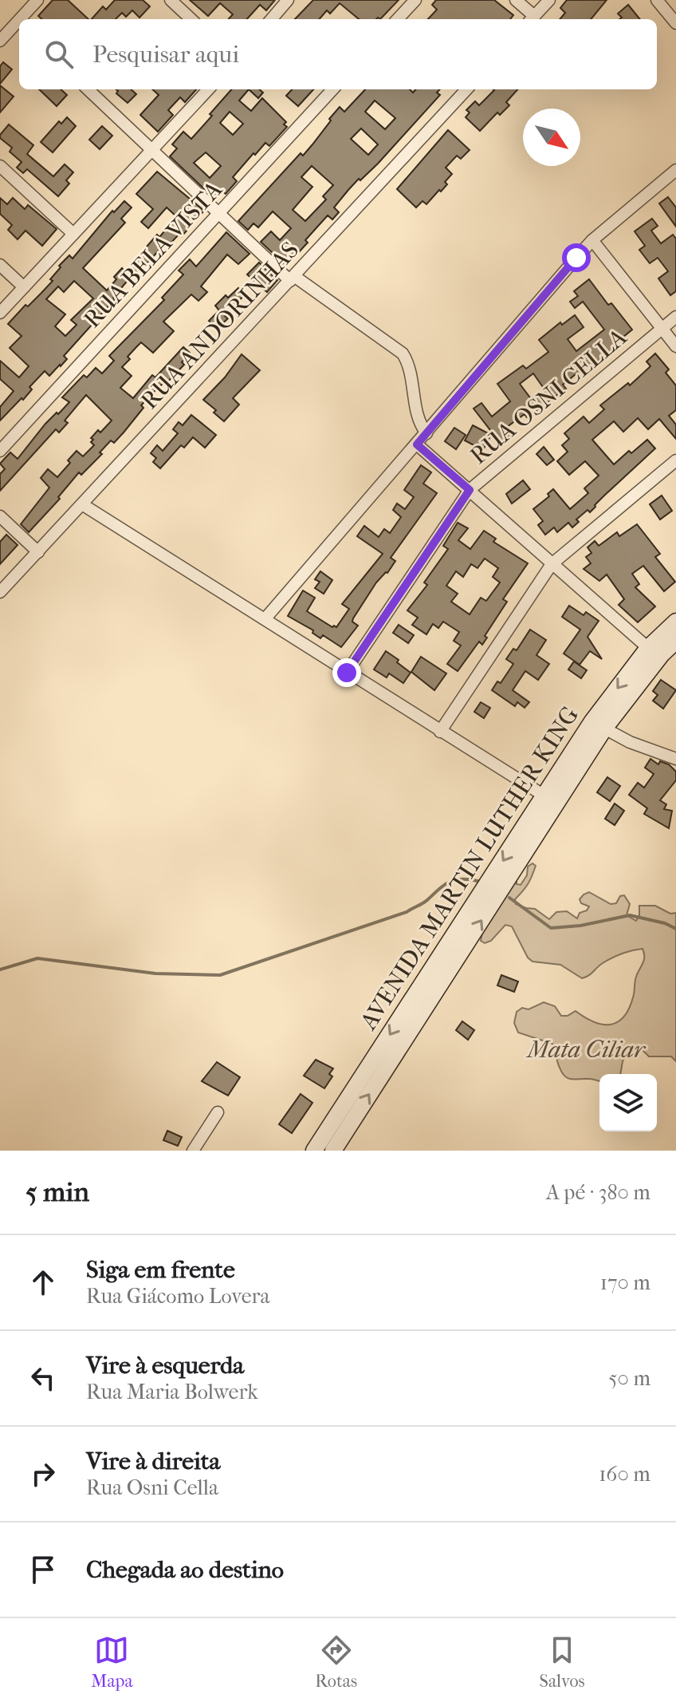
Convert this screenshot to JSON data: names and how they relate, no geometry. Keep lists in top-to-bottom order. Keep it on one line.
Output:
{"streets":{"main road":["AVENIDA MARTIN LUTHER KING"],"street":["RUA BELA VISTA","RUA ANDORINHAS","RUA OSNI CELLA"]},"parks":["Mata Ciliar"],"north":"bottom right","page":{"search":"Pesquisar aqui","heading":["5 min","A pé · 380 m"],"list":[["Siga em frente","Rua Giácomo Lovera","170 m"],["Vire à esquerda","Rua Maria Bolwerk","50 m"],["Vire à direita","Rua Osni Cella","160 m"],"Chegada ao destino"],"nav":["Mapa","Rotas","Salvos"]}}
